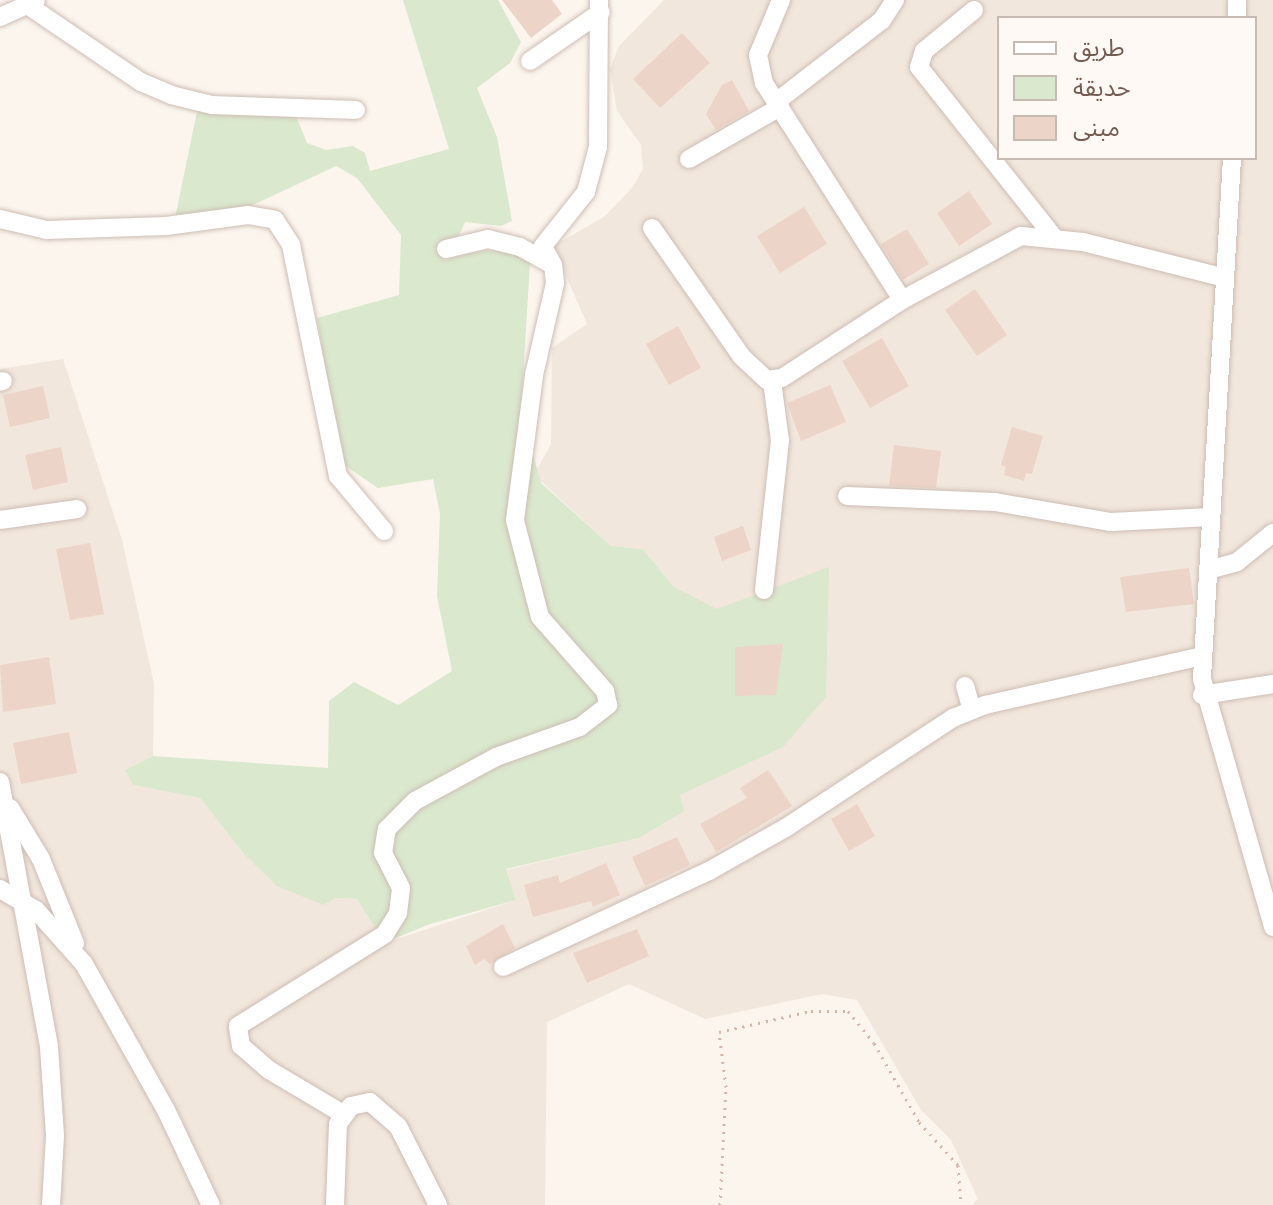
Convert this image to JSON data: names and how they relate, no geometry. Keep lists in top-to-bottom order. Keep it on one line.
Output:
{"legend":["طريق","حديقة","مبنى"]}
